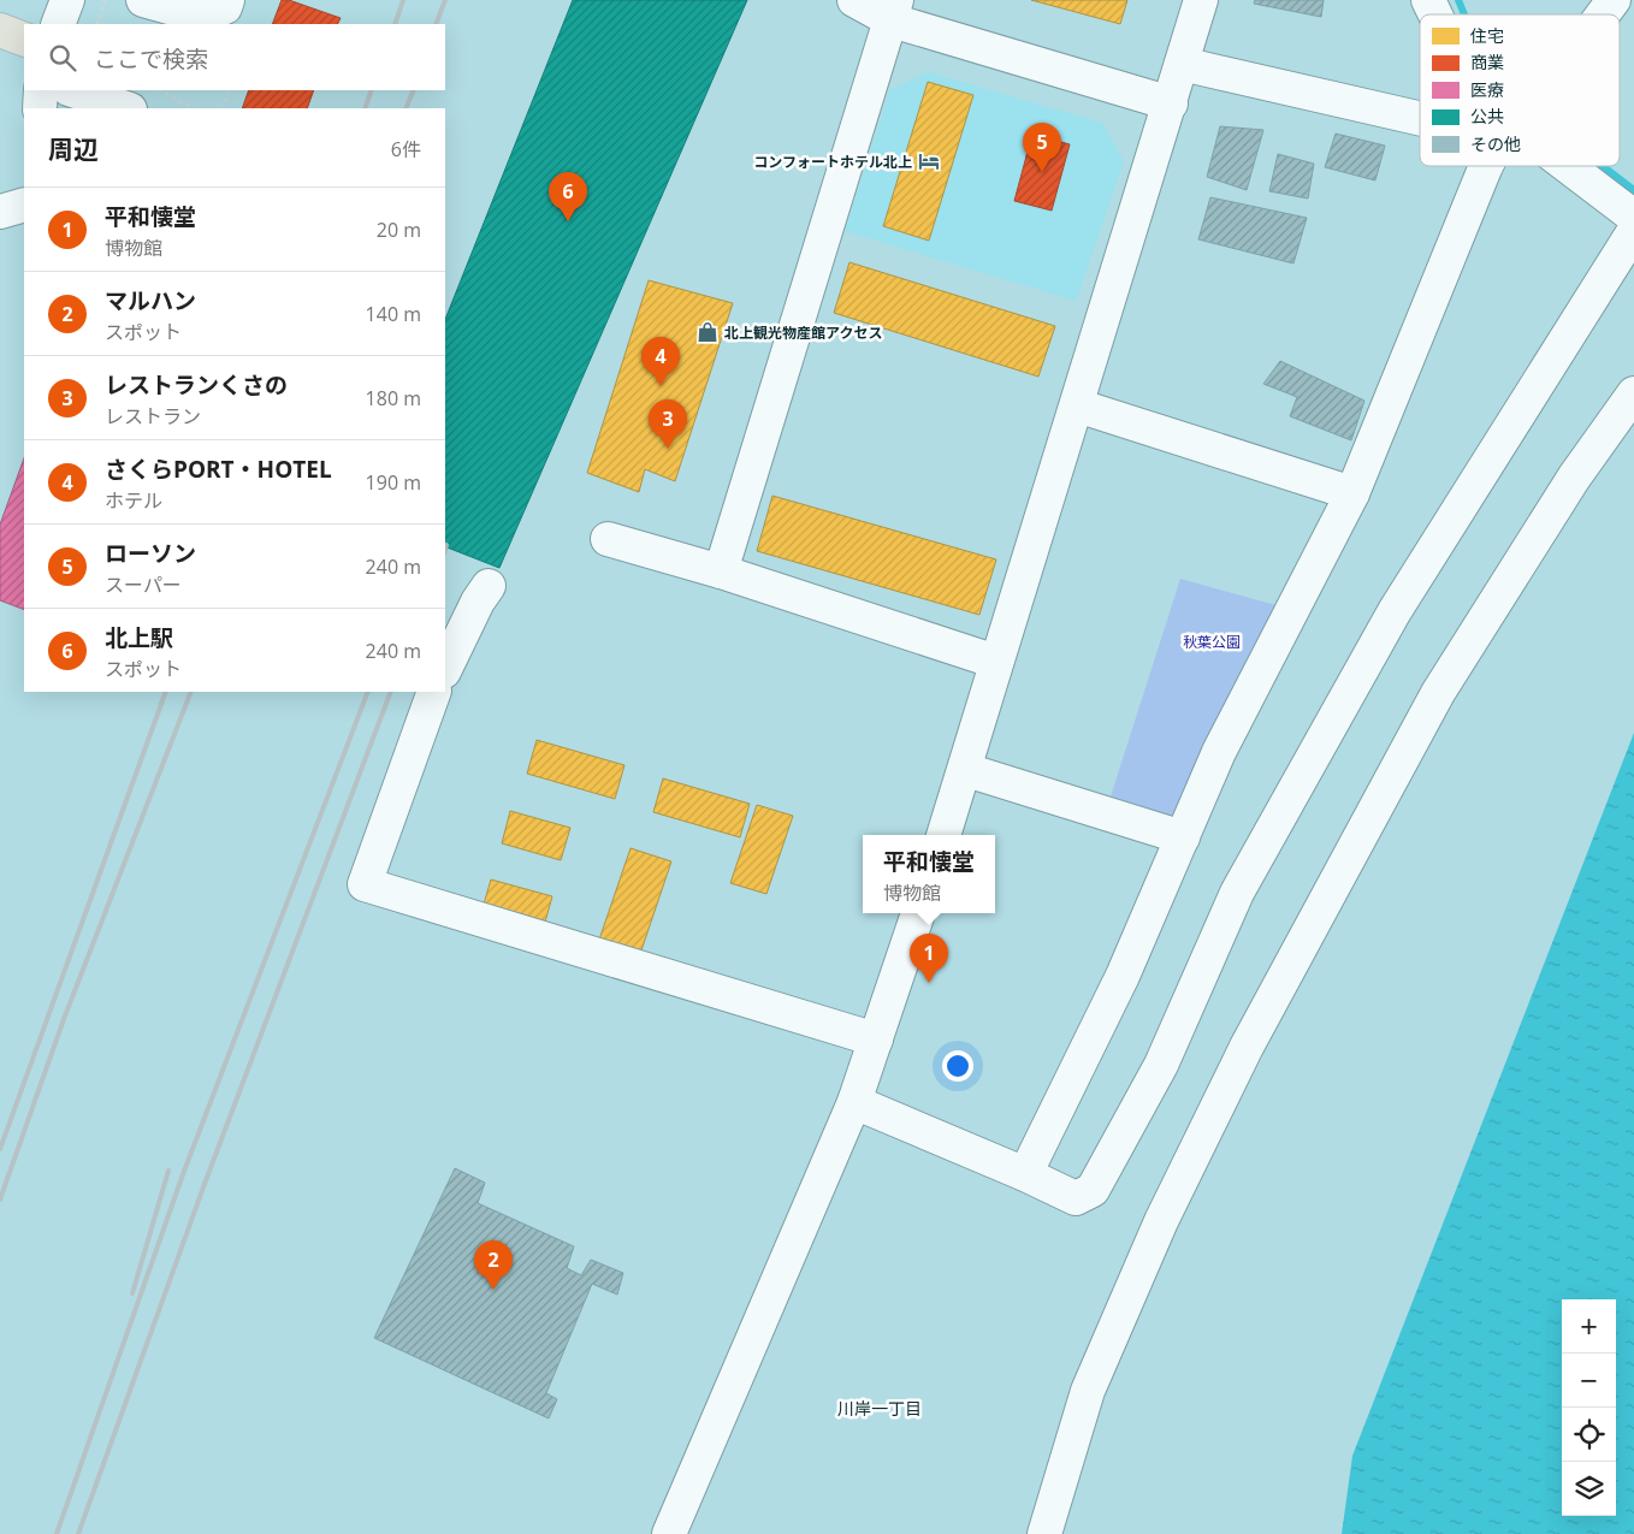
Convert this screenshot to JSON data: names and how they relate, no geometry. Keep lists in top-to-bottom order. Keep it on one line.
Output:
{"districts":["川岸一丁目"],"parks":["秋葉公園"],"places":{"hotel":["コンフォートホテル北上"],"shop":["北上観光物産館アクセス"]},"legend":["住宅","商業","医療","公共","その他"],"page":{"search":"ここで検索","heading":["周辺","6件"],"pins":["5","6","4","3","1","2"],"list":[{"mark":"1","name":"平和懐堂","note":"博物館","value":"20 m"},{"mark":"2","name":"マルハン","note":"スポット","value":"140 m"},{"mark":"3","name":"レストランくさの","note":"レストラン","value":"180 m"},{"mark":"4","name":"さくらPORT・HOTEL","note":"ホテル","value":"190 m"},{"mark":"5","name":"ローソン","note":"スーパー","value":"240 m"},{"mark":"6","name":"北上駅","note":"スポット","value":"240 m"}],"popup":["平和懐堂","博物館"],"map_buttons":["+","−"]}}
